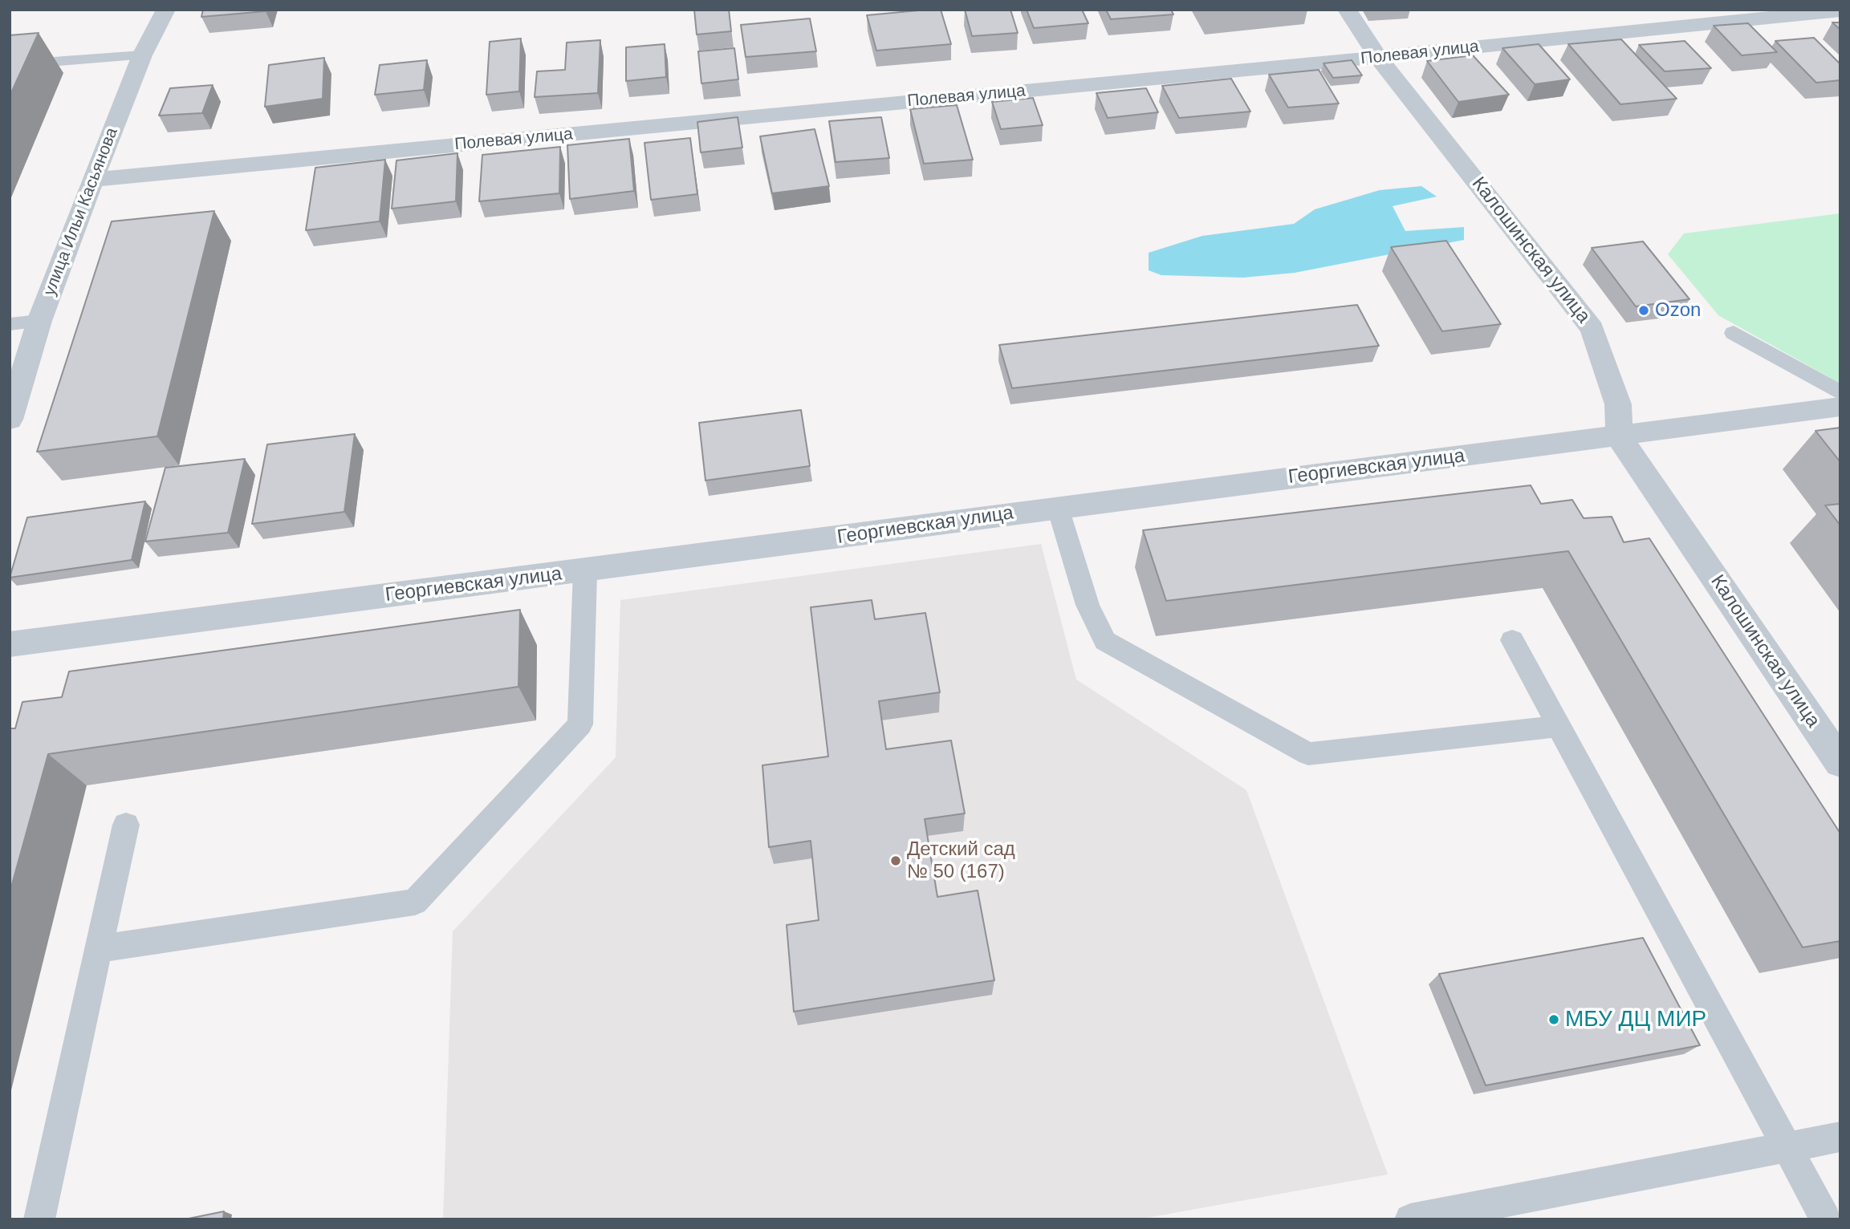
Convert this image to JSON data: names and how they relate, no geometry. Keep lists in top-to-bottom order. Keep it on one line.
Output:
{"streets":{"street":["Полевая улица","улица Ильи Касьянова","Калошинская улица","Георгиевская улица"]},"crossings":[["Полевая улица","улица Ильи Касьянова"],["Полевая улица","Калошинская улица"],["Калошинская улица","Георгиевская улица"]],"places":["Ozon","Детский сад № 50 (167)","МБУ ДЦ МИР"]}
